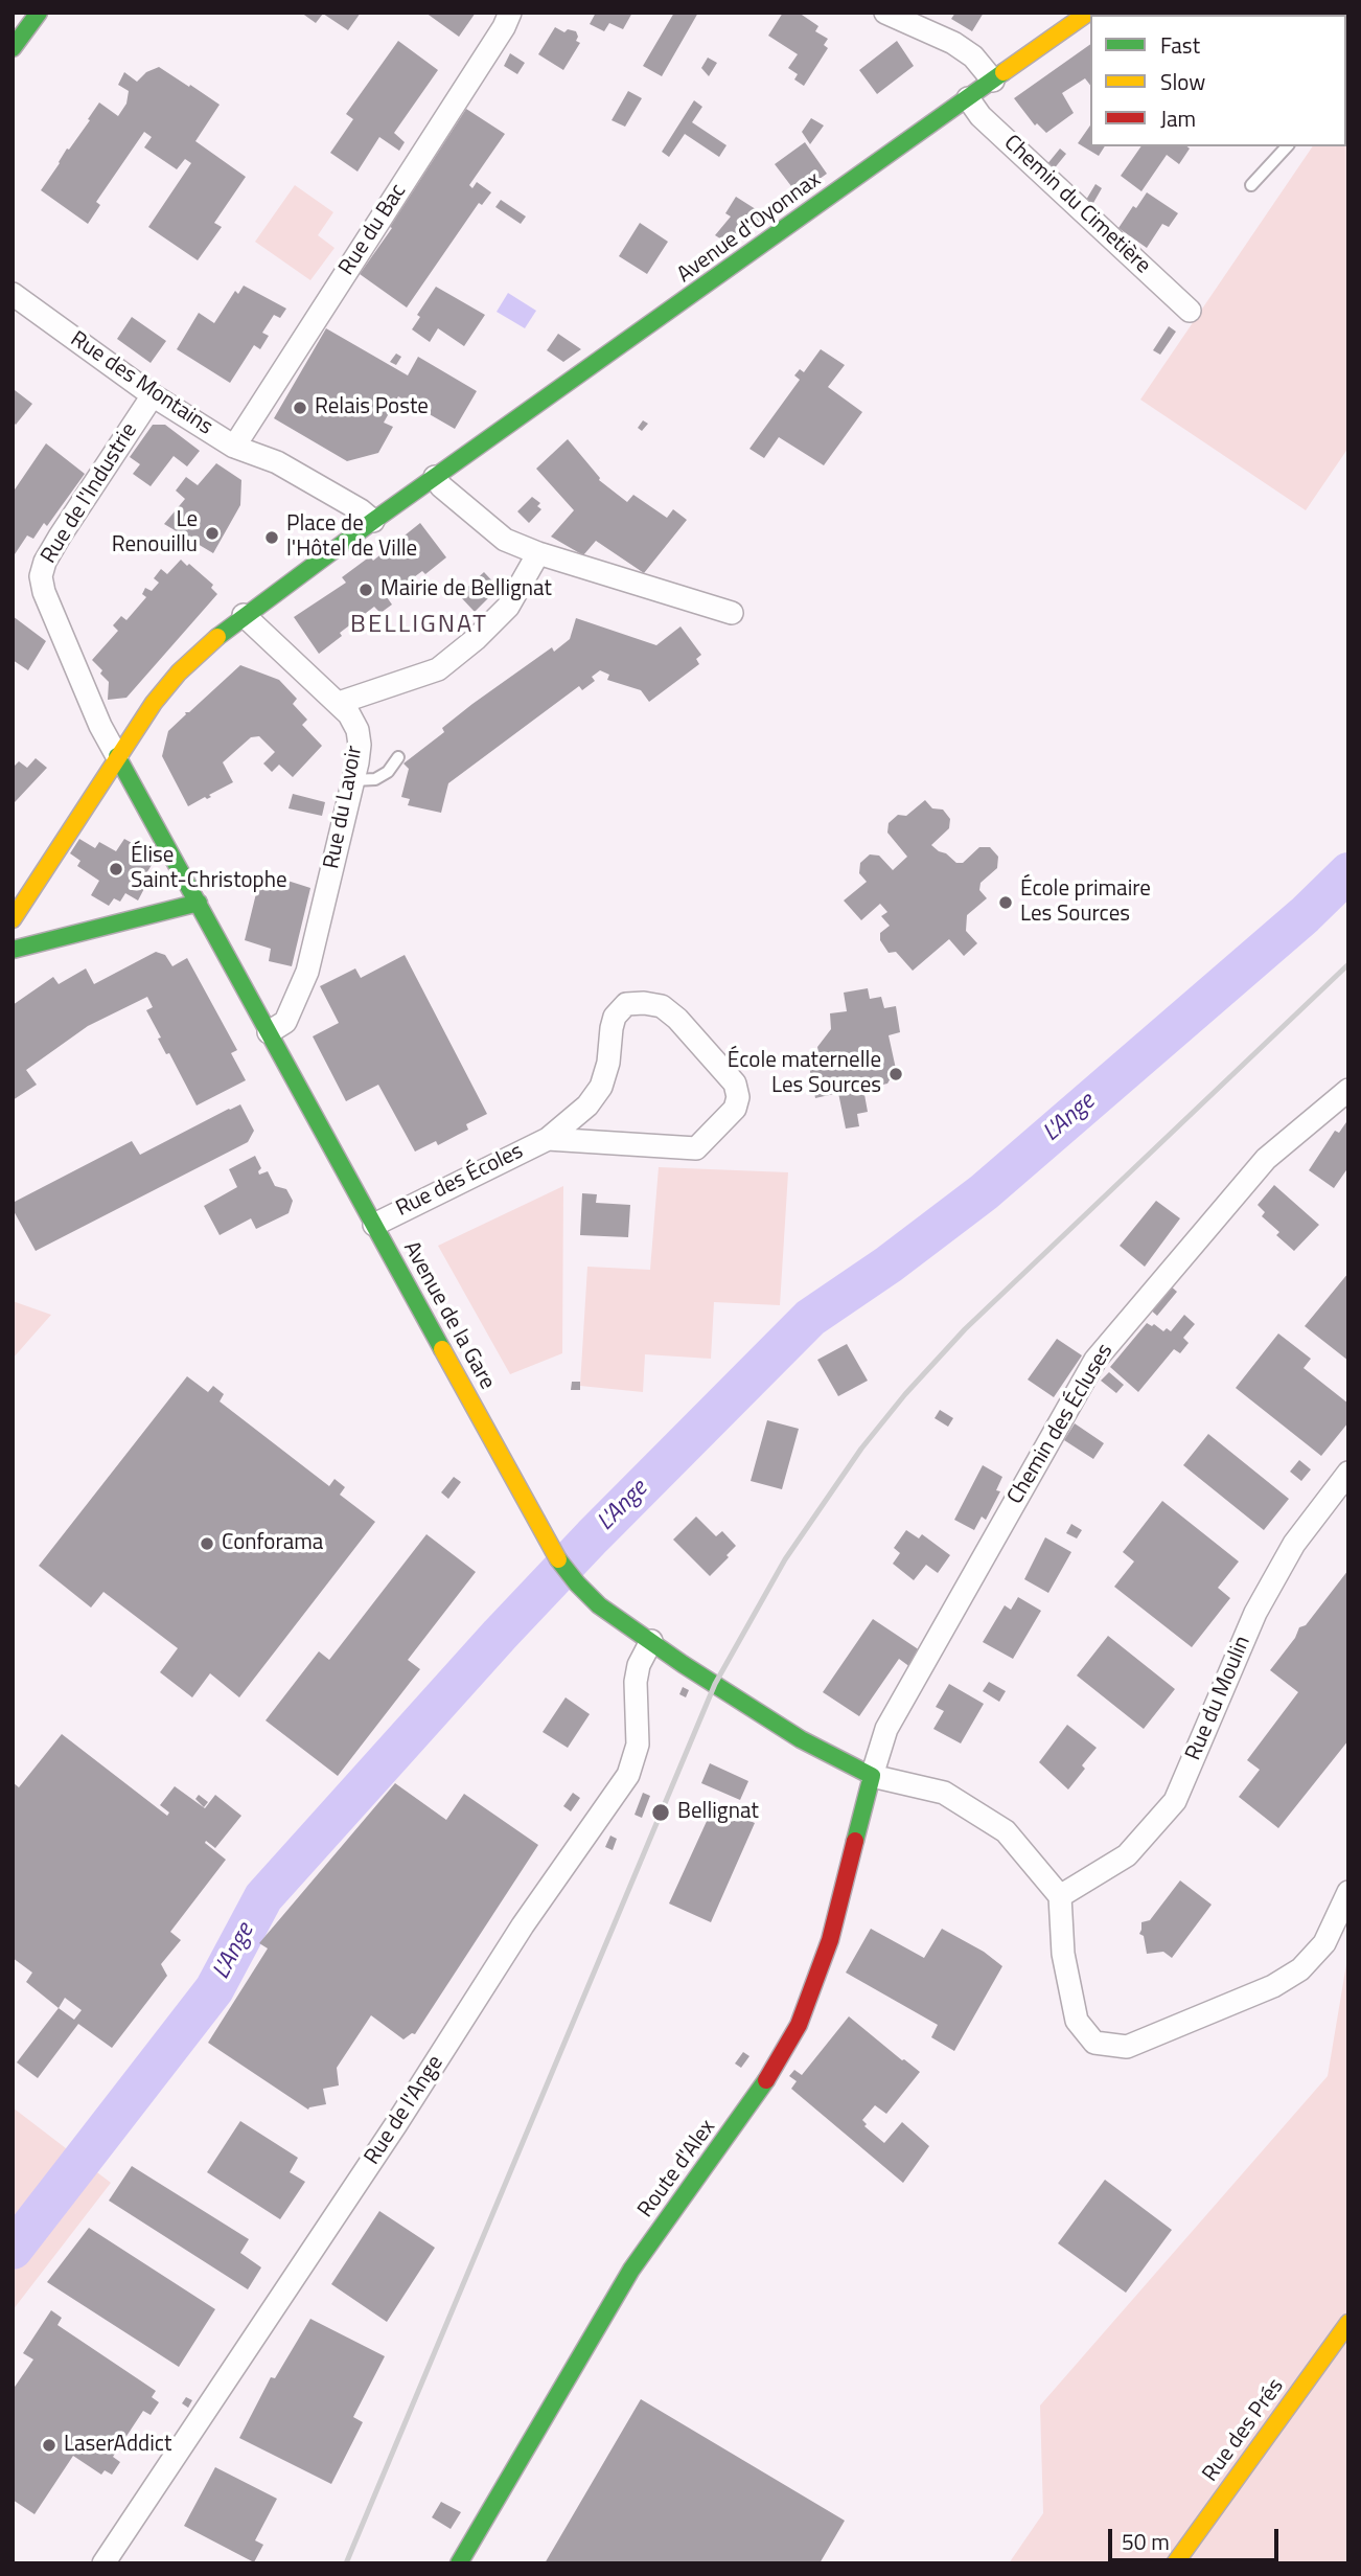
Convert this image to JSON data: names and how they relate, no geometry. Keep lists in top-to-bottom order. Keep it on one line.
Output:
{"streets":{"street":["Chemin du Cimetière","Avenue d'Oyonnax","Rue du Bac","Rue des Montains","Rue de l'Industrie","Rue du Lavoir","Rue des Écoles","Avenue de la Gare","Chemin des Écluses","Rue du Moulin","Rue de l'Ange","Route d'Alex","Rue des Prés"]},"crossings":[["Chemin du Cimetière","Avenue d'Oyonnax"],["Rue du Bac","Rue des Montains"],["Rue des Montains","Rue de l'Industrie"],["Rue de l'Industrie","Avenue de la Gare"],["Rue du Lavoir","Avenue de la Gare"],["Rue des Écoles","Avenue de la Gare"],["Avenue de la Gare","Chemin des Écluses"],["Avenue de la Gare","Rue de l'Ange"],["Avenue de la Gare","Route d'Alex"],["Chemin des Écluses","Route d'Alex"]],"districts":["BELLIGNAT"],"water":["L'Ange"],"places":["Relais Poste","Le Renouillu","Place de l'Hôtel de Ville","Mairie de Bellignat","Élise Saint-Christophe","École primaire Les Sources","École maternelle Les Sources","Conforama","Bellignat","LaserAddict"],"legend":["Fast","Slow","Jam"],"scale_bar":"50 m"}
